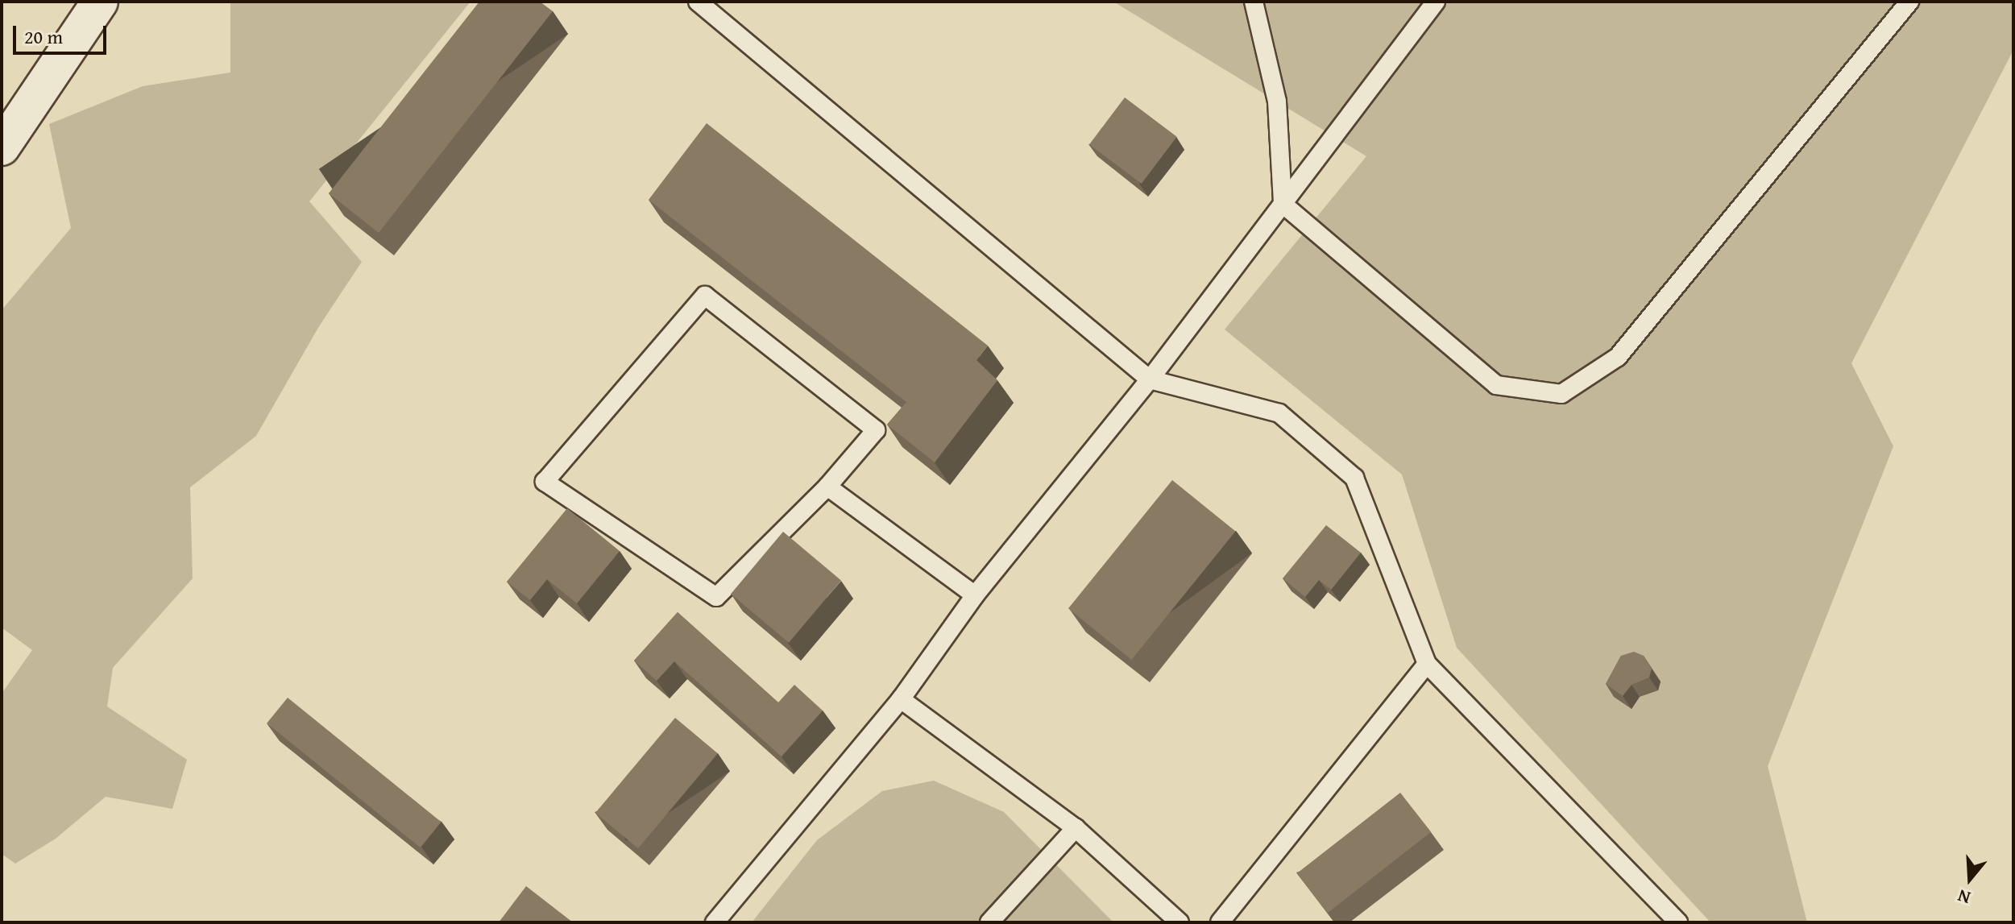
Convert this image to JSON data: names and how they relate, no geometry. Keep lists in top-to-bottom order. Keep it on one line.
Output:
{"scale_bar":"20 m","north":"bottom"}
